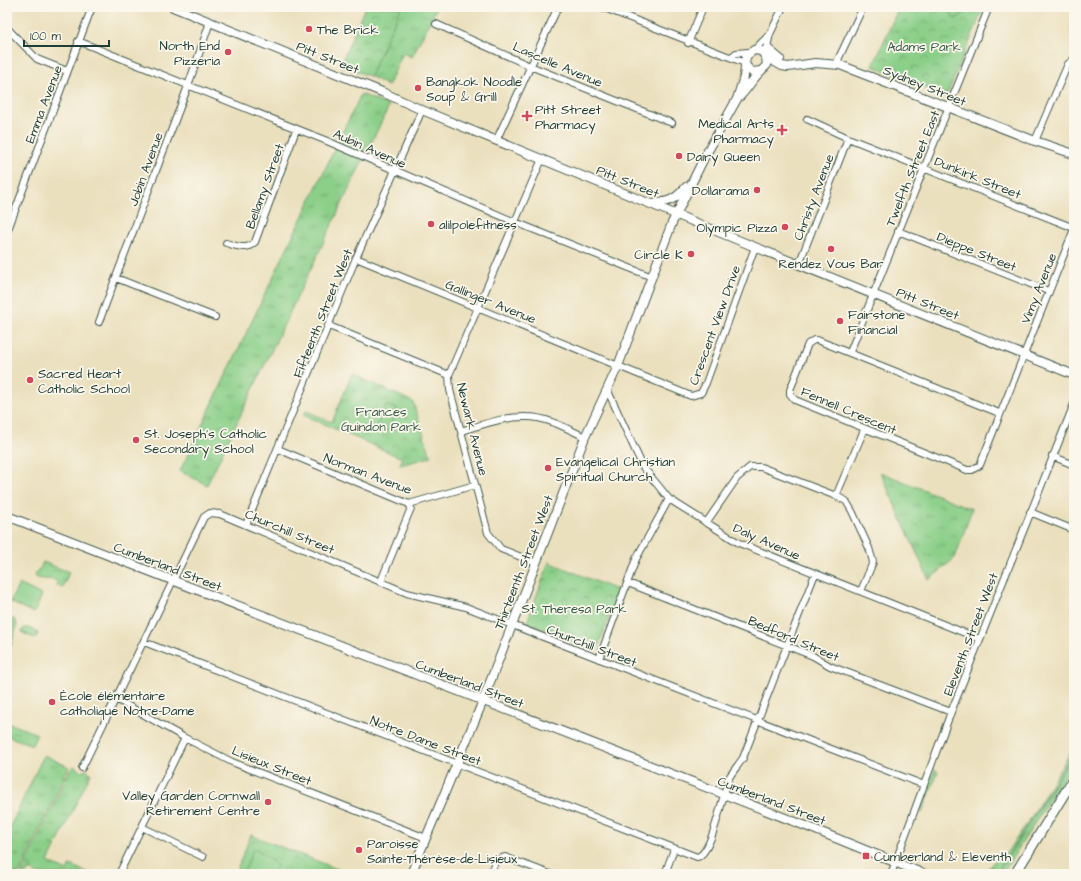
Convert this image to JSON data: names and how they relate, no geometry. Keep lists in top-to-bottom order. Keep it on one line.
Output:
{"streets":{"street":["Pitt Street","Lascelle Avenue","Sydney Street","Emma Avenue","Aubin Avenue","Twelfth Street East","Jobin Avenue","Dunkirk Street","Bellamy Street","Christy Avenue","Dieppe Street","Vimy Avenue","Gallinger Avenue","Fifteenth Street West","Crescent View Drive","Fennell Crescent","Newark Avenue","Norman Avenue","Churchill Street","Daly Avenue","Thirteenth Street West","Cumberland Street","Eleventh Street West","Bedford Street","Notre Dame Street","Lisieux Street"]},"crossings":[["Pitt Street","Twelfth Street East"],["Pitt Street","Jobin Avenue"],["Pitt Street","Christy Avenue"],["Pitt Street","Vimy Avenue"],["Pitt Street","Fifteenth Street West"],["Pitt Street","Crescent View Drive"],["Pitt Street","Fennell Crescent"],["Pitt Street","Thirteenth Street West"],["Sydney Street","Twelfth Street East"],["Emma Avenue","Aubin Avenue"],["Aubin Avenue","Jobin Avenue"],["Aubin Avenue","Bellamy Street"],["Aubin Avenue","Fifteenth Street West"],["Aubin Avenue","Thirteenth Street West"],["Twelfth Street East","Dunkirk Street"],["Twelfth Street East","Dieppe Street"],["Twelfth Street East","Fennell Crescent"],["Dunkirk Street","Christy Avenue"],["Dunkirk Street","Vimy Avenue"],["Dieppe Street","Vimy Avenue"],["Vimy Avenue","Fennell Crescent"],["Gallinger Avenue","Fifteenth Street West"],["Gallinger Avenue","Crescent View Drive"],["Gallinger Avenue","Thirteenth Street West"],["Fifteenth Street West","Newark Avenue"],["Fifteenth Street West","Norman Avenue"],["Fifteenth Street West","Churchill Street"],["Crescent View Drive","Thirteenth Street West"],["Newark Avenue","Norman Avenue"],["Newark Avenue","Thirteenth Street West"],["Churchill Street","Thirteenth Street West"],["Churchill Street","Cumberland Street"],["Churchill Street","Eleventh Street West"],["Daly Avenue","Thirteenth Street West"],["Daly Avenue","Eleventh Street West"],["Thirteenth Street West","Cumberland Street"],["Thirteenth Street West","Notre Dame Street"],["Thirteenth Street West","Lisieux Street"],["Cumberland Street","Eleventh Street West"],["Cumberland Street","Notre Dame Street"],["Eleventh Street West","Bedford Street"]],"parks":["Adams Park","Frances Guindon Park","St. Theresa Park"],"places":{"other":["The Brick","North End Pizzeria","Bangkok Noodle Soup & Grill","Dairy Queen","Dollarama","alilpolefitness","Olympic Pizza","Rendez Vous Bar","Circle K","Fairstone Financial","Sacred Heart Catholic School","St. Joseph's Catholic Secondary School","Evangelical Christian Spiritual Church","École élémentaire catholique Notre-Dame","Valley Garden Cornwall Retirement Centre","Paroisse Sainte-Thérèse-de-Lisieux"],"health":["Pitt Street Pharmacy","Medical Arts Pharmacy"],"transit":["Cumberland & Eleventh"]},"scale_bar":"100 m"}
